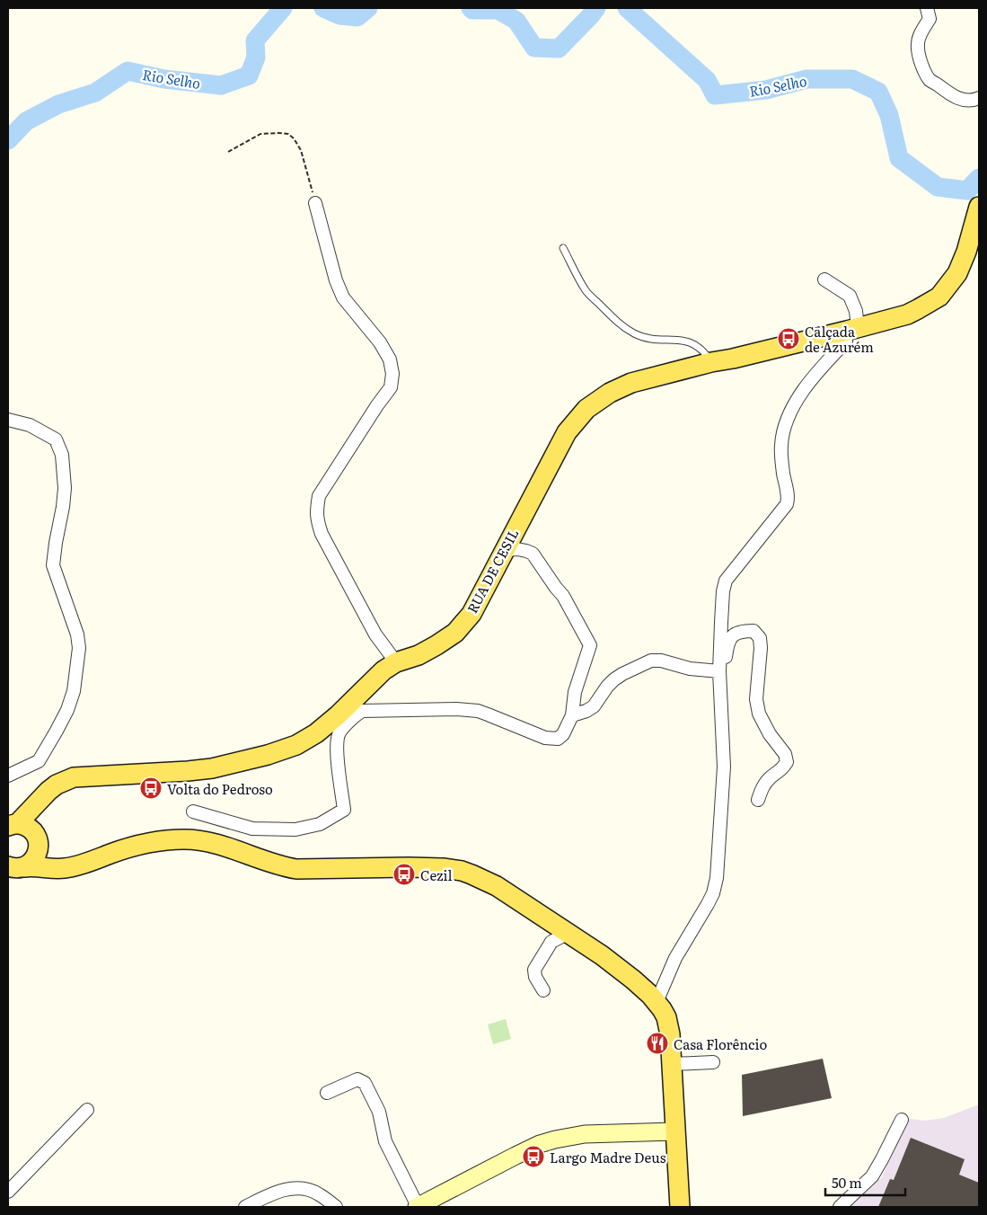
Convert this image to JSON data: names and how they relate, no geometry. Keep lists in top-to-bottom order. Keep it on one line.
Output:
{"streets":{"main road":["RUA DE CESIL"]},"water":["Rio Selho"],"places":{"bus stop":["Calçada de Azurém","Volta do Pedroso","Cezil","Largo Madre Deus"],"restaurant":["Casa Florêncio"]},"scale_bar":"50 m"}
